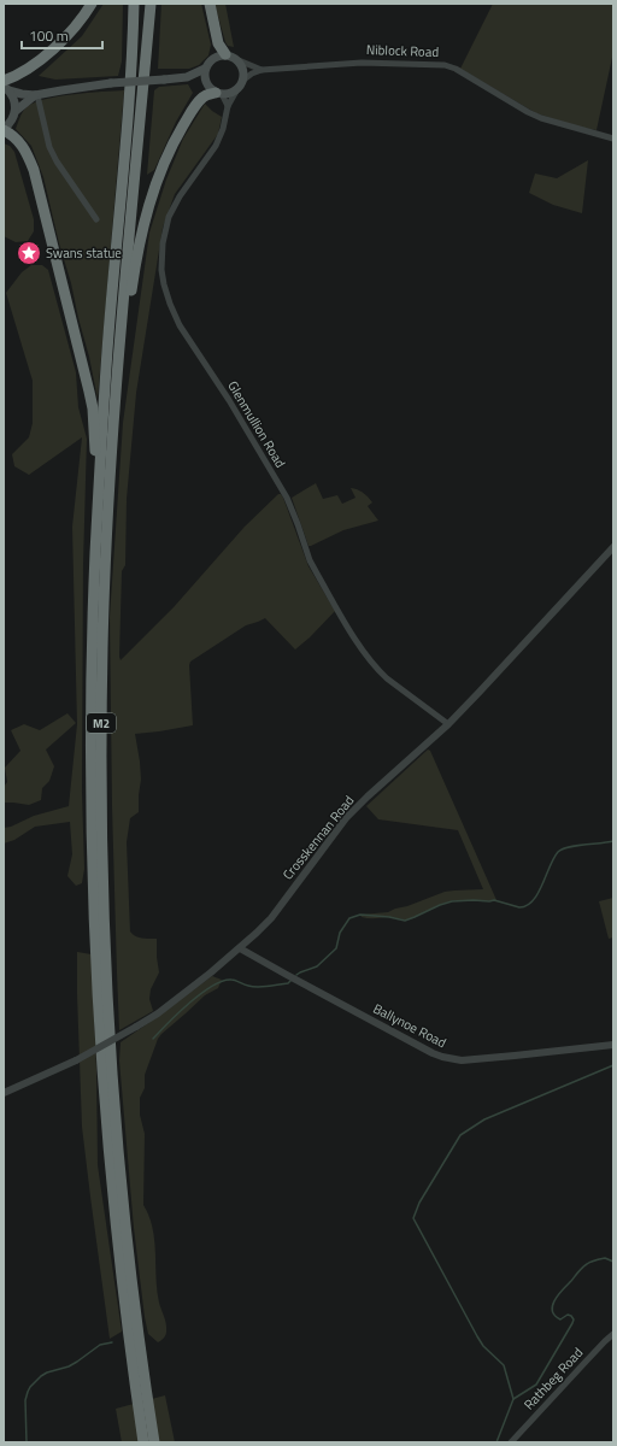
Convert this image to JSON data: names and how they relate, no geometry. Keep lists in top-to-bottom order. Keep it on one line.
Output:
{"streets":{"highway":["M2"],"street":["Niblock Road","Glenmullion Road","Crosskennan Road","Ballynoe Road","Rathbeg Road"]},"crossings":[["Niblock Road","Glenmullion Road"],["Glenmullion Road","Crosskennan Road"],["Crosskennan Road","Ballynoe Road"]],"places":{"place":["Swans statue"]},"scale_bar":"100 m"}
